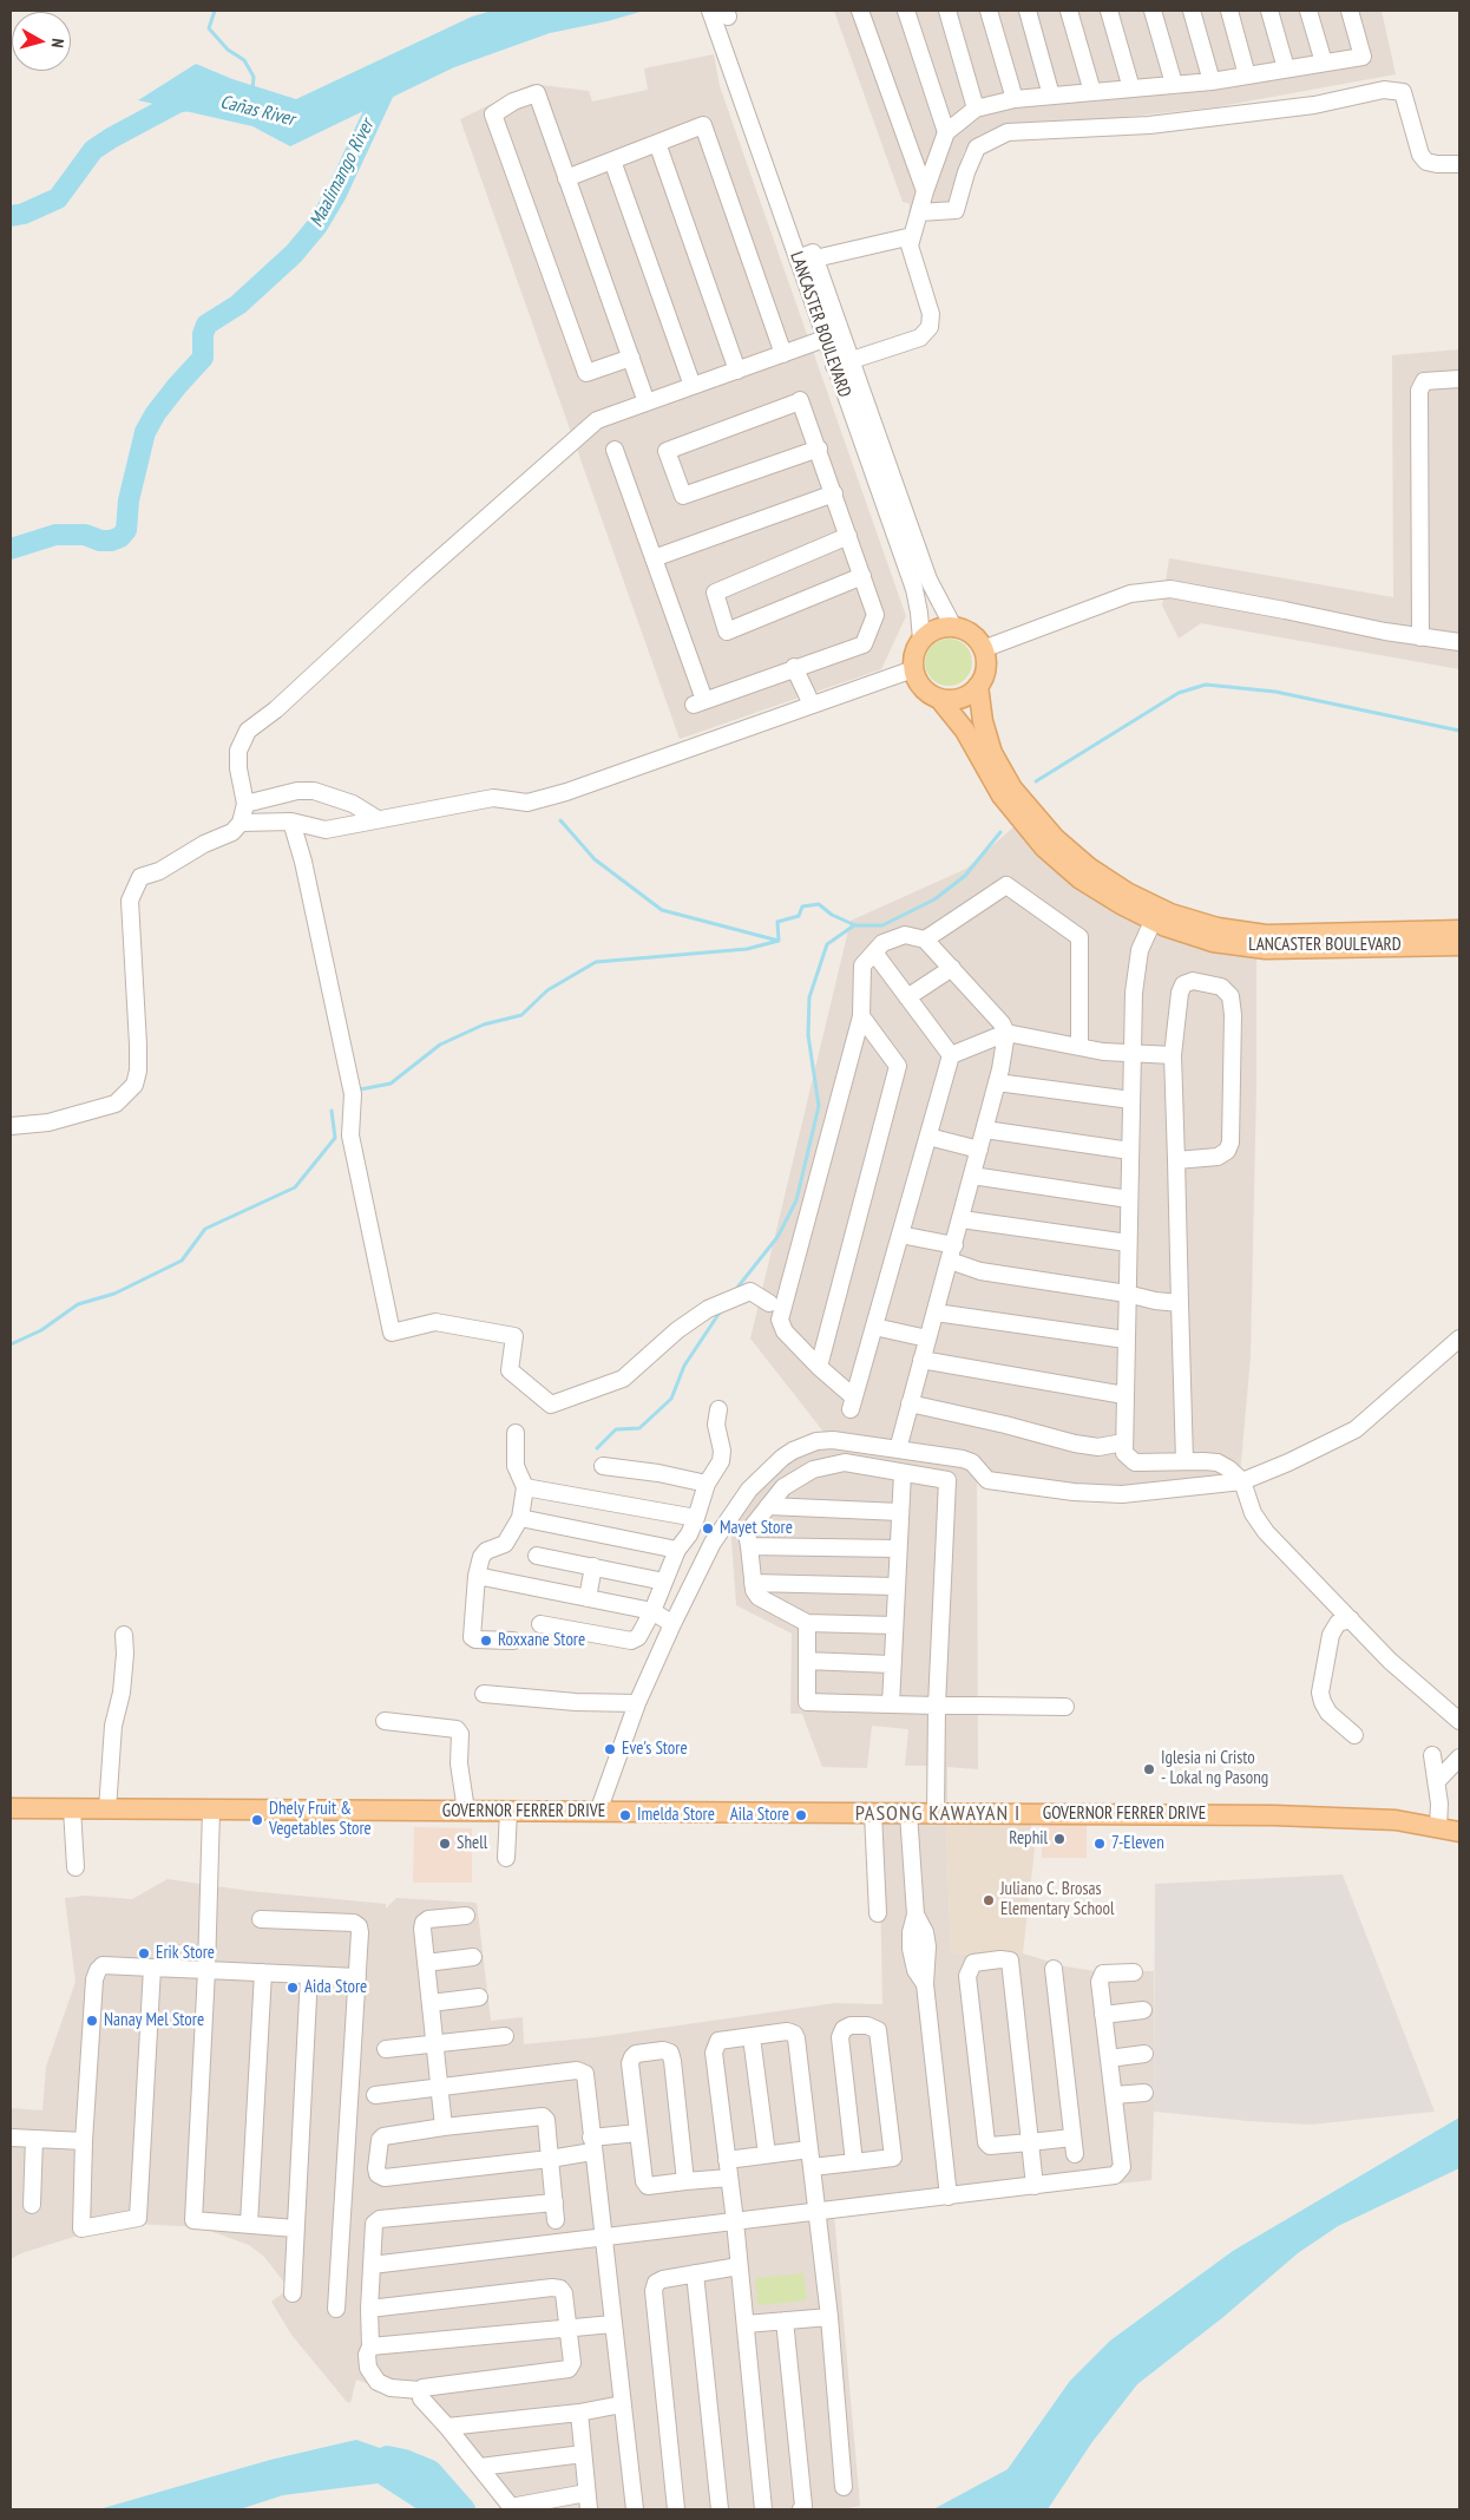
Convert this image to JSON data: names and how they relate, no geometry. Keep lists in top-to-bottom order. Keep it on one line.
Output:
{"streets":{"main road":["LANCASTER BOULEVARD","GOVERNOR FERRER DRIVE"]},"districts":["PASONG KAWAYAN I"],"water":["Cañas River","Maalimango River"],"places":["Mayet Store","Roxxane Store","Eve's Store","Iglesia ni Cristo - Lokal ng Pasong","Imelda Store","Aila Store","Dhely Fruit & Vegetables Store","Rephil","Shell","7-Eleven","Juliano C. Brosas Elementary School","Erik Store","Aida Store","Nanay Mel Store"],"north":"right"}
